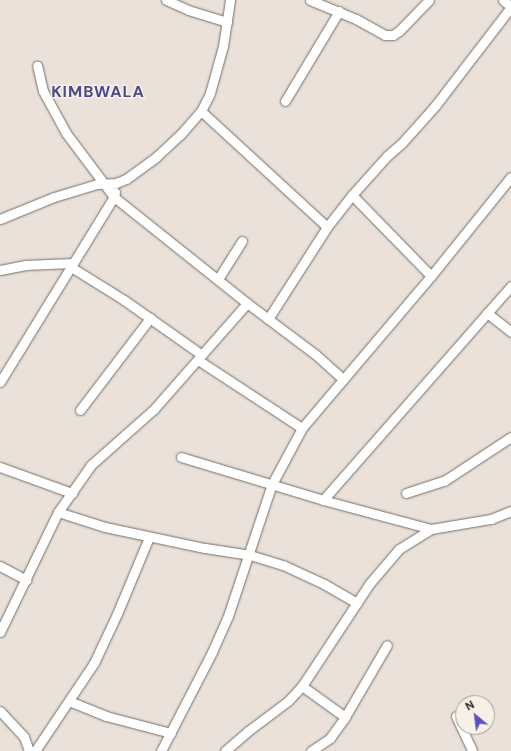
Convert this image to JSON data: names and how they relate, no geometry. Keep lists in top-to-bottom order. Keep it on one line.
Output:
{"districts":["KIMBWALA"],"north":"top left"}
